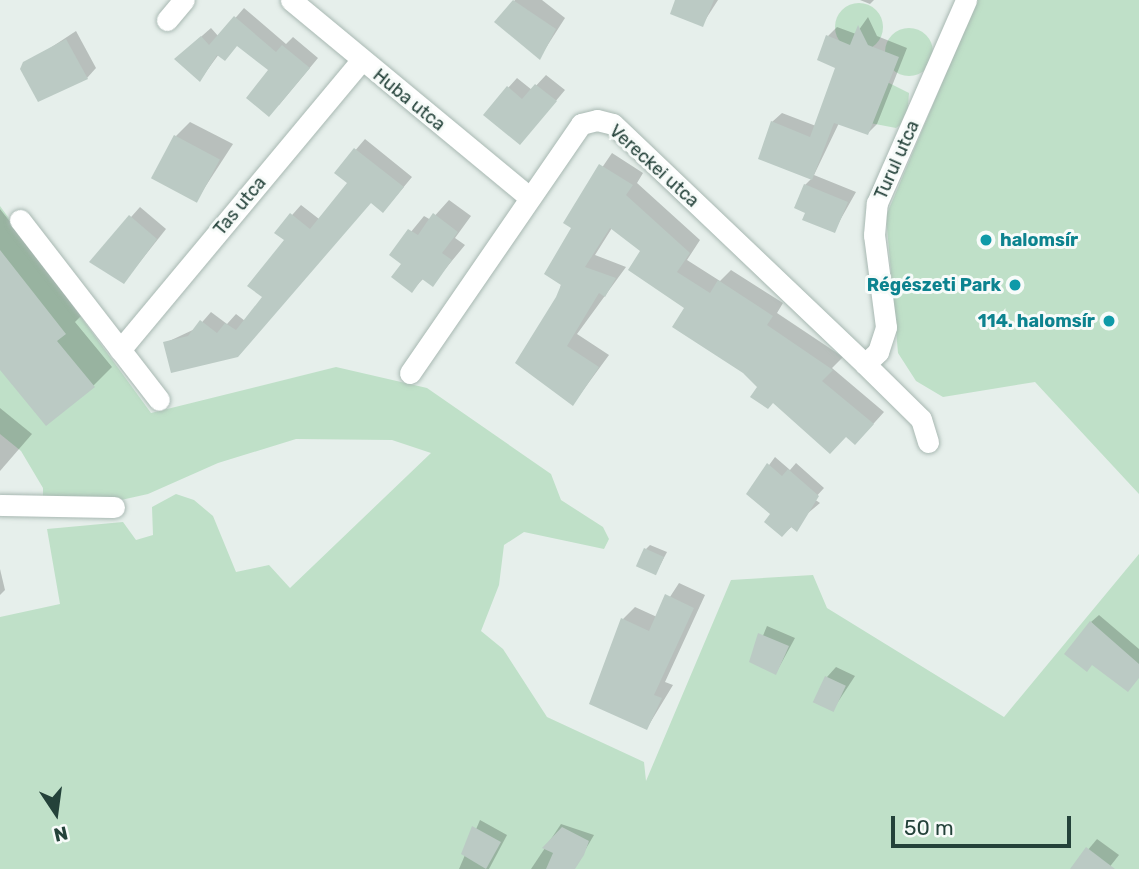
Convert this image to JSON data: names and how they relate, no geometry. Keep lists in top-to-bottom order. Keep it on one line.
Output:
{"streets":{"street":["Huba utca","Turul utca","Vereckei utca","Tas utca"]},"crossings":[["Huba utca","Vereckei utca"],["Huba utca","Tas utca"],["Turul utca","Vereckei utca"]],"places":["halomsír","Régészeti Park","114. halomsír"],"scale_bar":"50 m","north":"bottom"}
